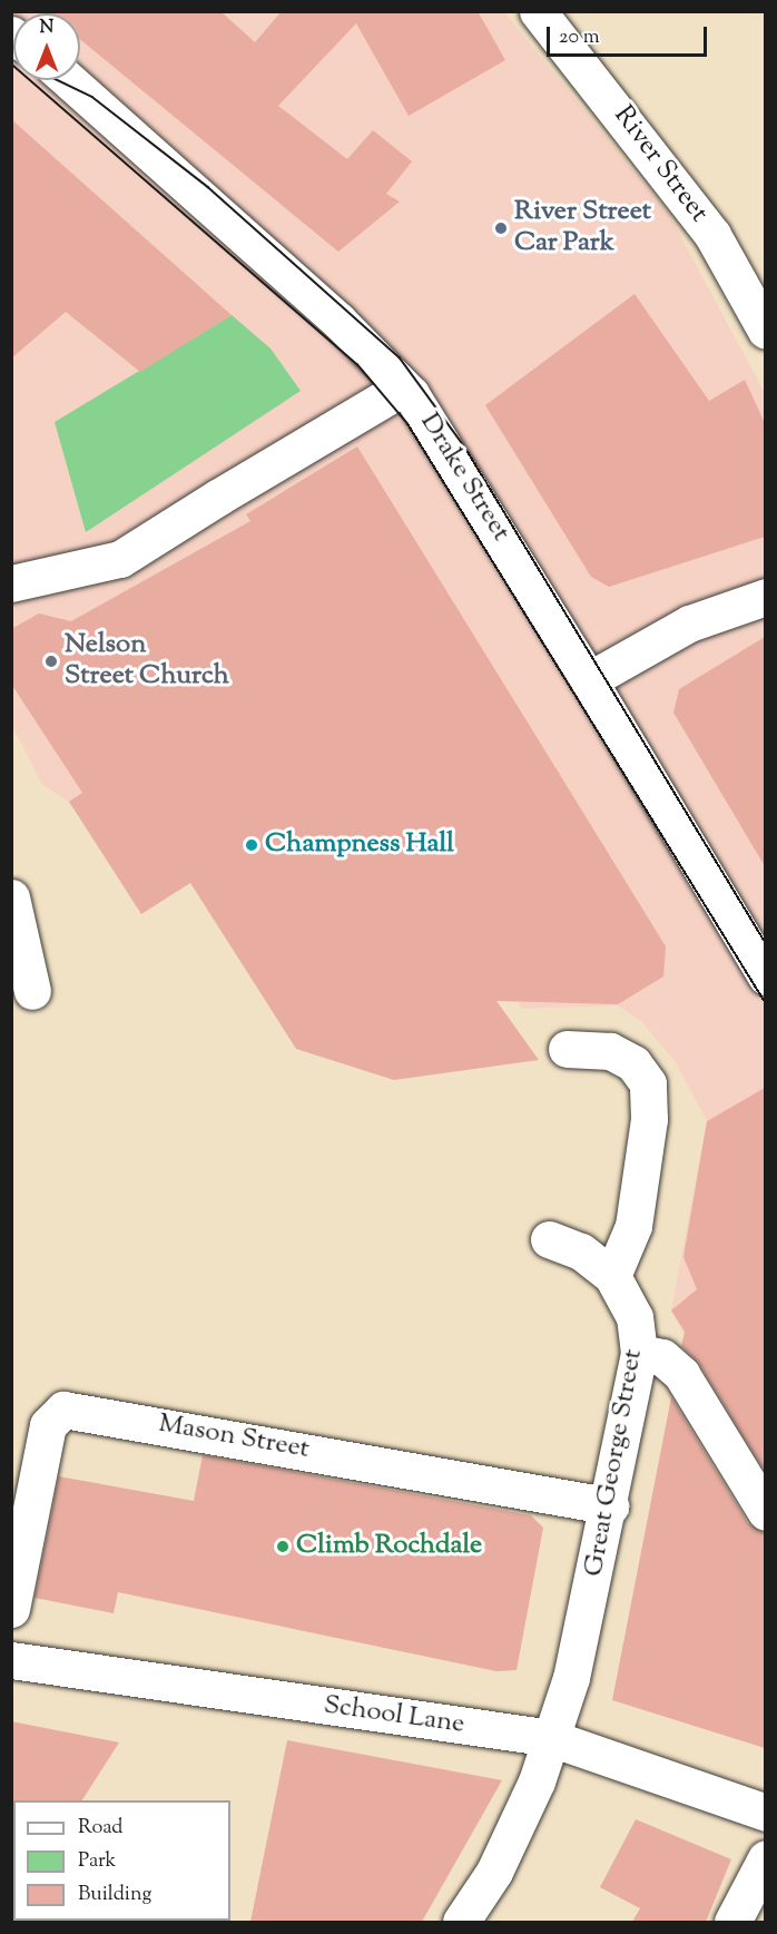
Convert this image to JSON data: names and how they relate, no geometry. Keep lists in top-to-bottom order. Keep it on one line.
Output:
{"streets":{"street":["River Street","Drake Street","Mason Street","Great George Street","School Lane"]},"crossings":[["Mason Street","Great George Street"],["Great George Street","School Lane"]],"places":["River Street Car Park","Nelson Street Church","Champness Hall","Climb Rochdale"],"legend":["Road","Park","Building"],"scale_bar":"20 m","north":"top"}
